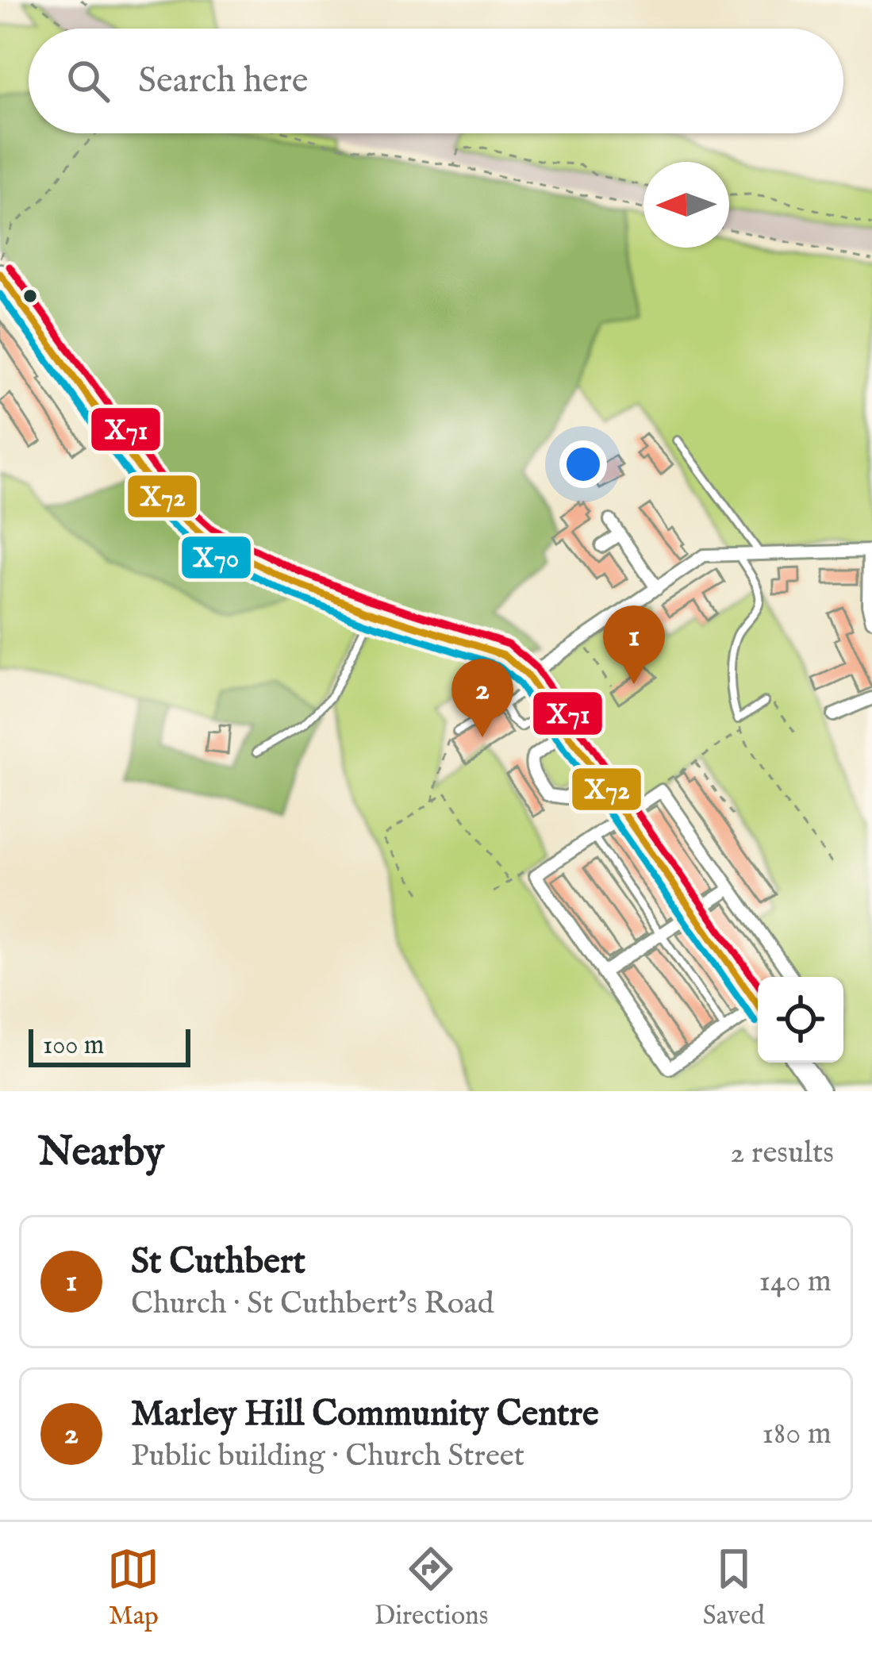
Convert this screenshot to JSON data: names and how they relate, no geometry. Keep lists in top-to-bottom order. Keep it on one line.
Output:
{"lines":["transit line X71","transit line X72","transit line X70"],"scale_bar":"100 m","north":"left","page":{"search":"Search here","pins":["1","2"],"scale":"100 m","heading":["Nearby","2 results"],"list":[{"mark":"1","name":"St Cuthbert","note":"Church · St Cuthbert's Road","value":"140 m"},{"mark":"2","name":"Marley Hill Community Centre","note":"Public building · Church Street","value":"180 m"}],"nav":["Map","Directions","Saved"]}}
